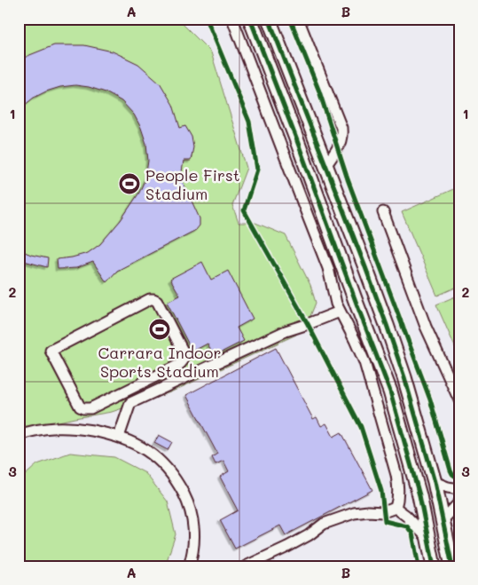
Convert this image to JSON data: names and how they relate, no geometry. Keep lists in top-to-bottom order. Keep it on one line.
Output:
{"places":{"sports":["People First Stadium","Carrara Indoor Sports Stadium"]},"grid":{"columns":["A","B"],"rows":["1","2","3"]}}
